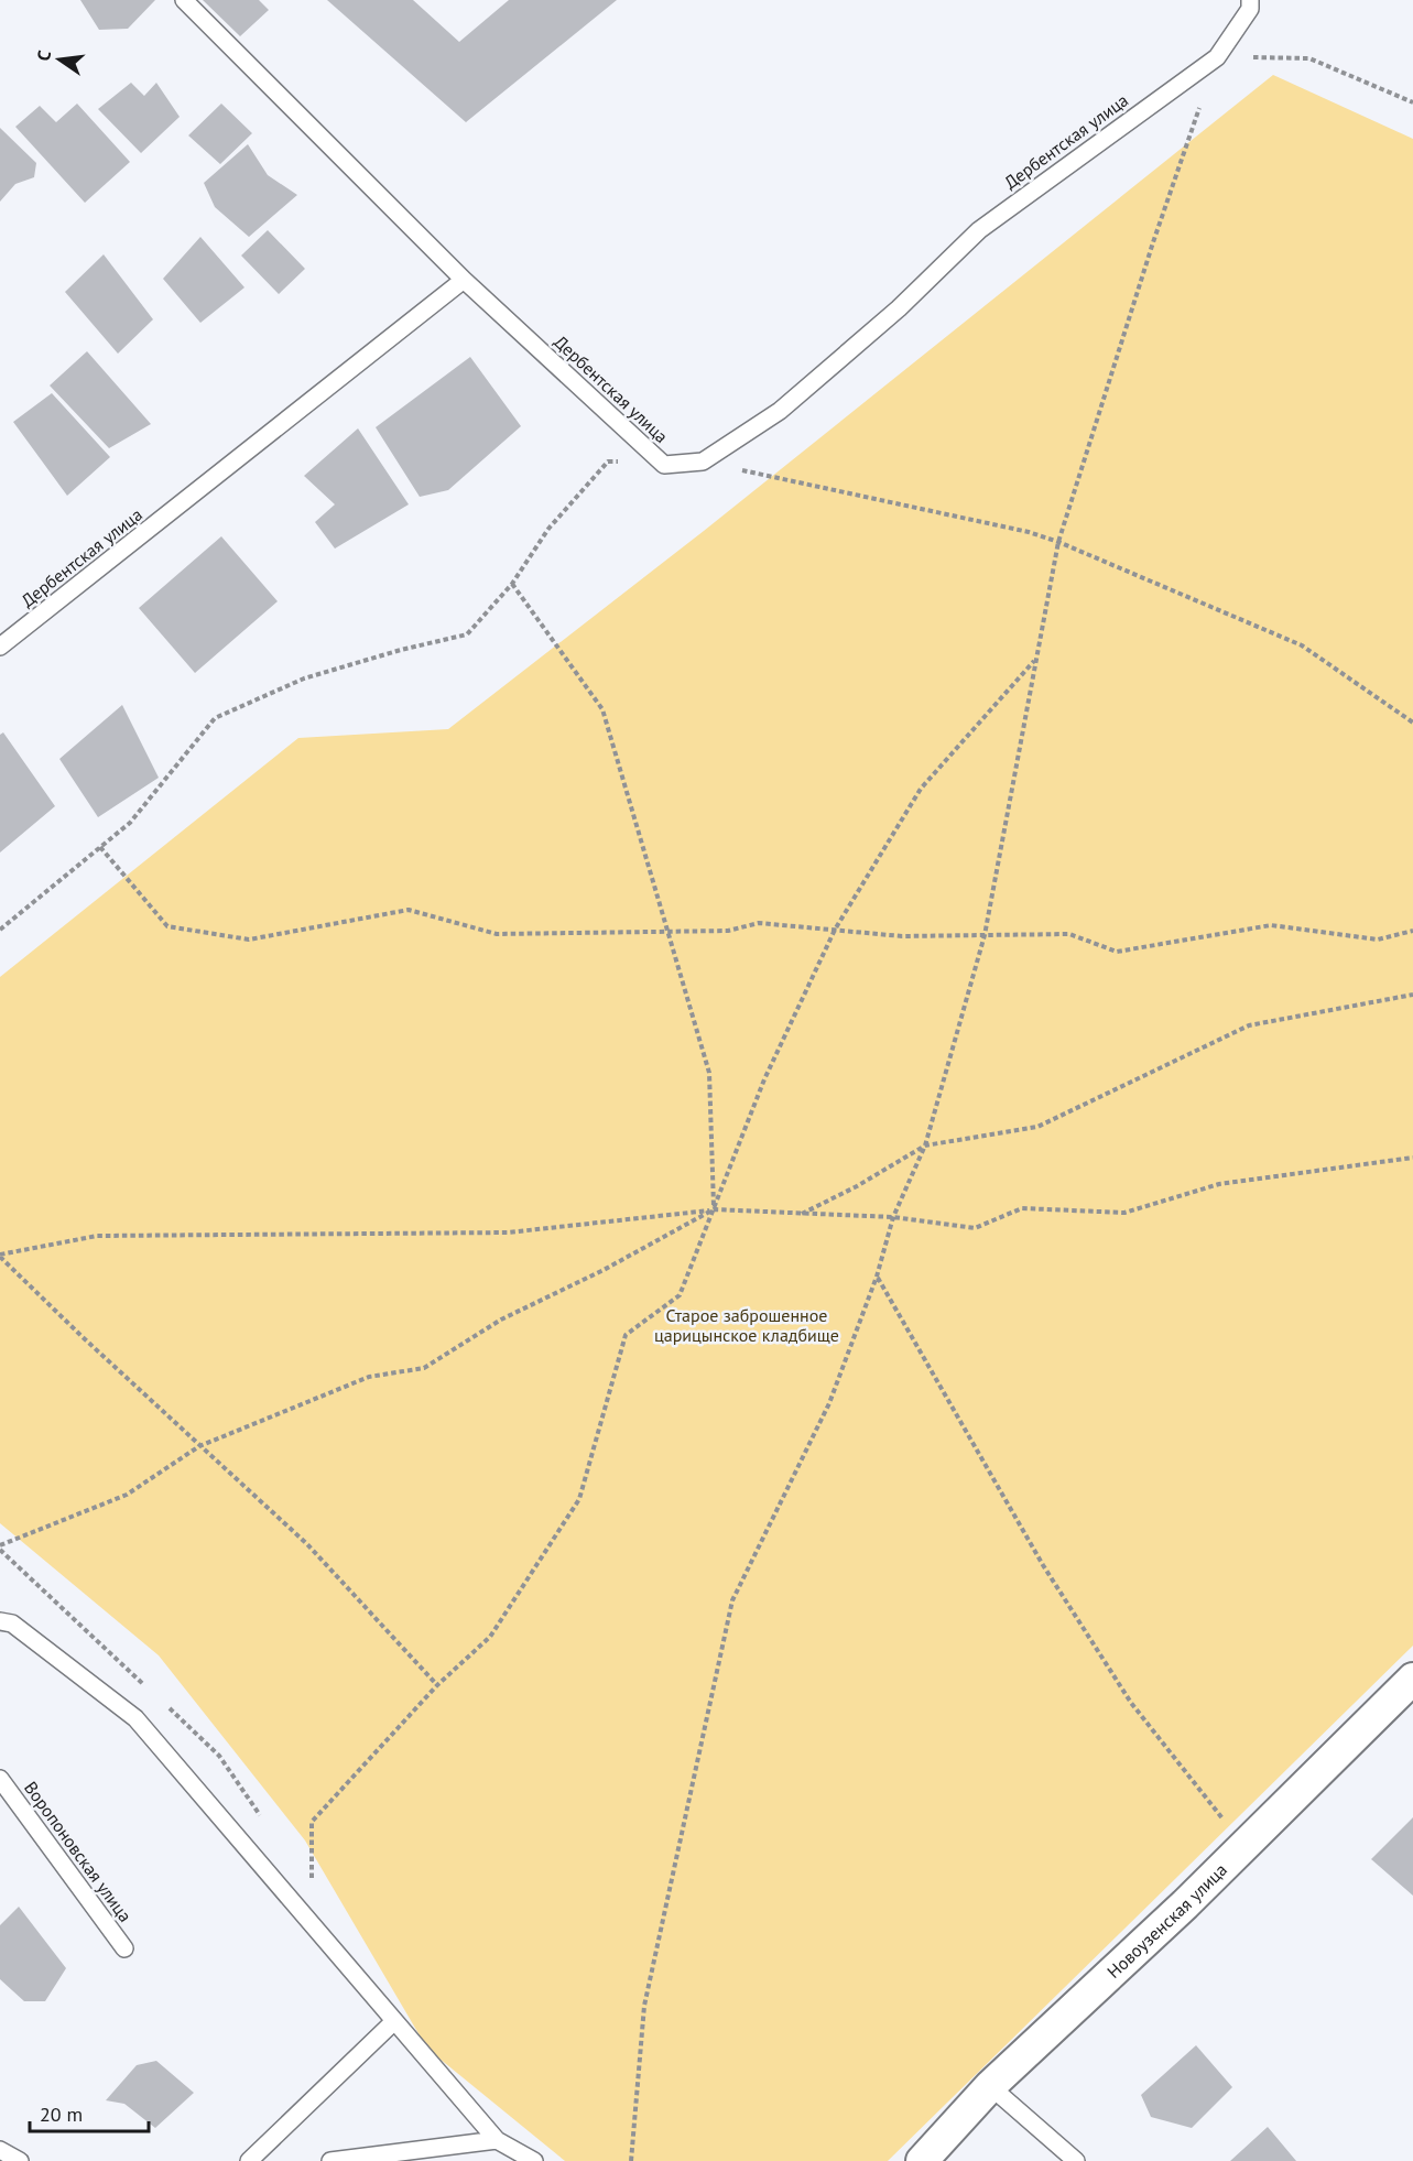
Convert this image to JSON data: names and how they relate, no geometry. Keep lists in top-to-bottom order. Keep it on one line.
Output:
{"streets":{"street":["Новоузенская улица"],"lane":["Дербентская улица","Воропоновская улица"]},"parks":["Старое заброшенное царицынское кладбище"],"scale_bar":"20 m","north":"left"}
